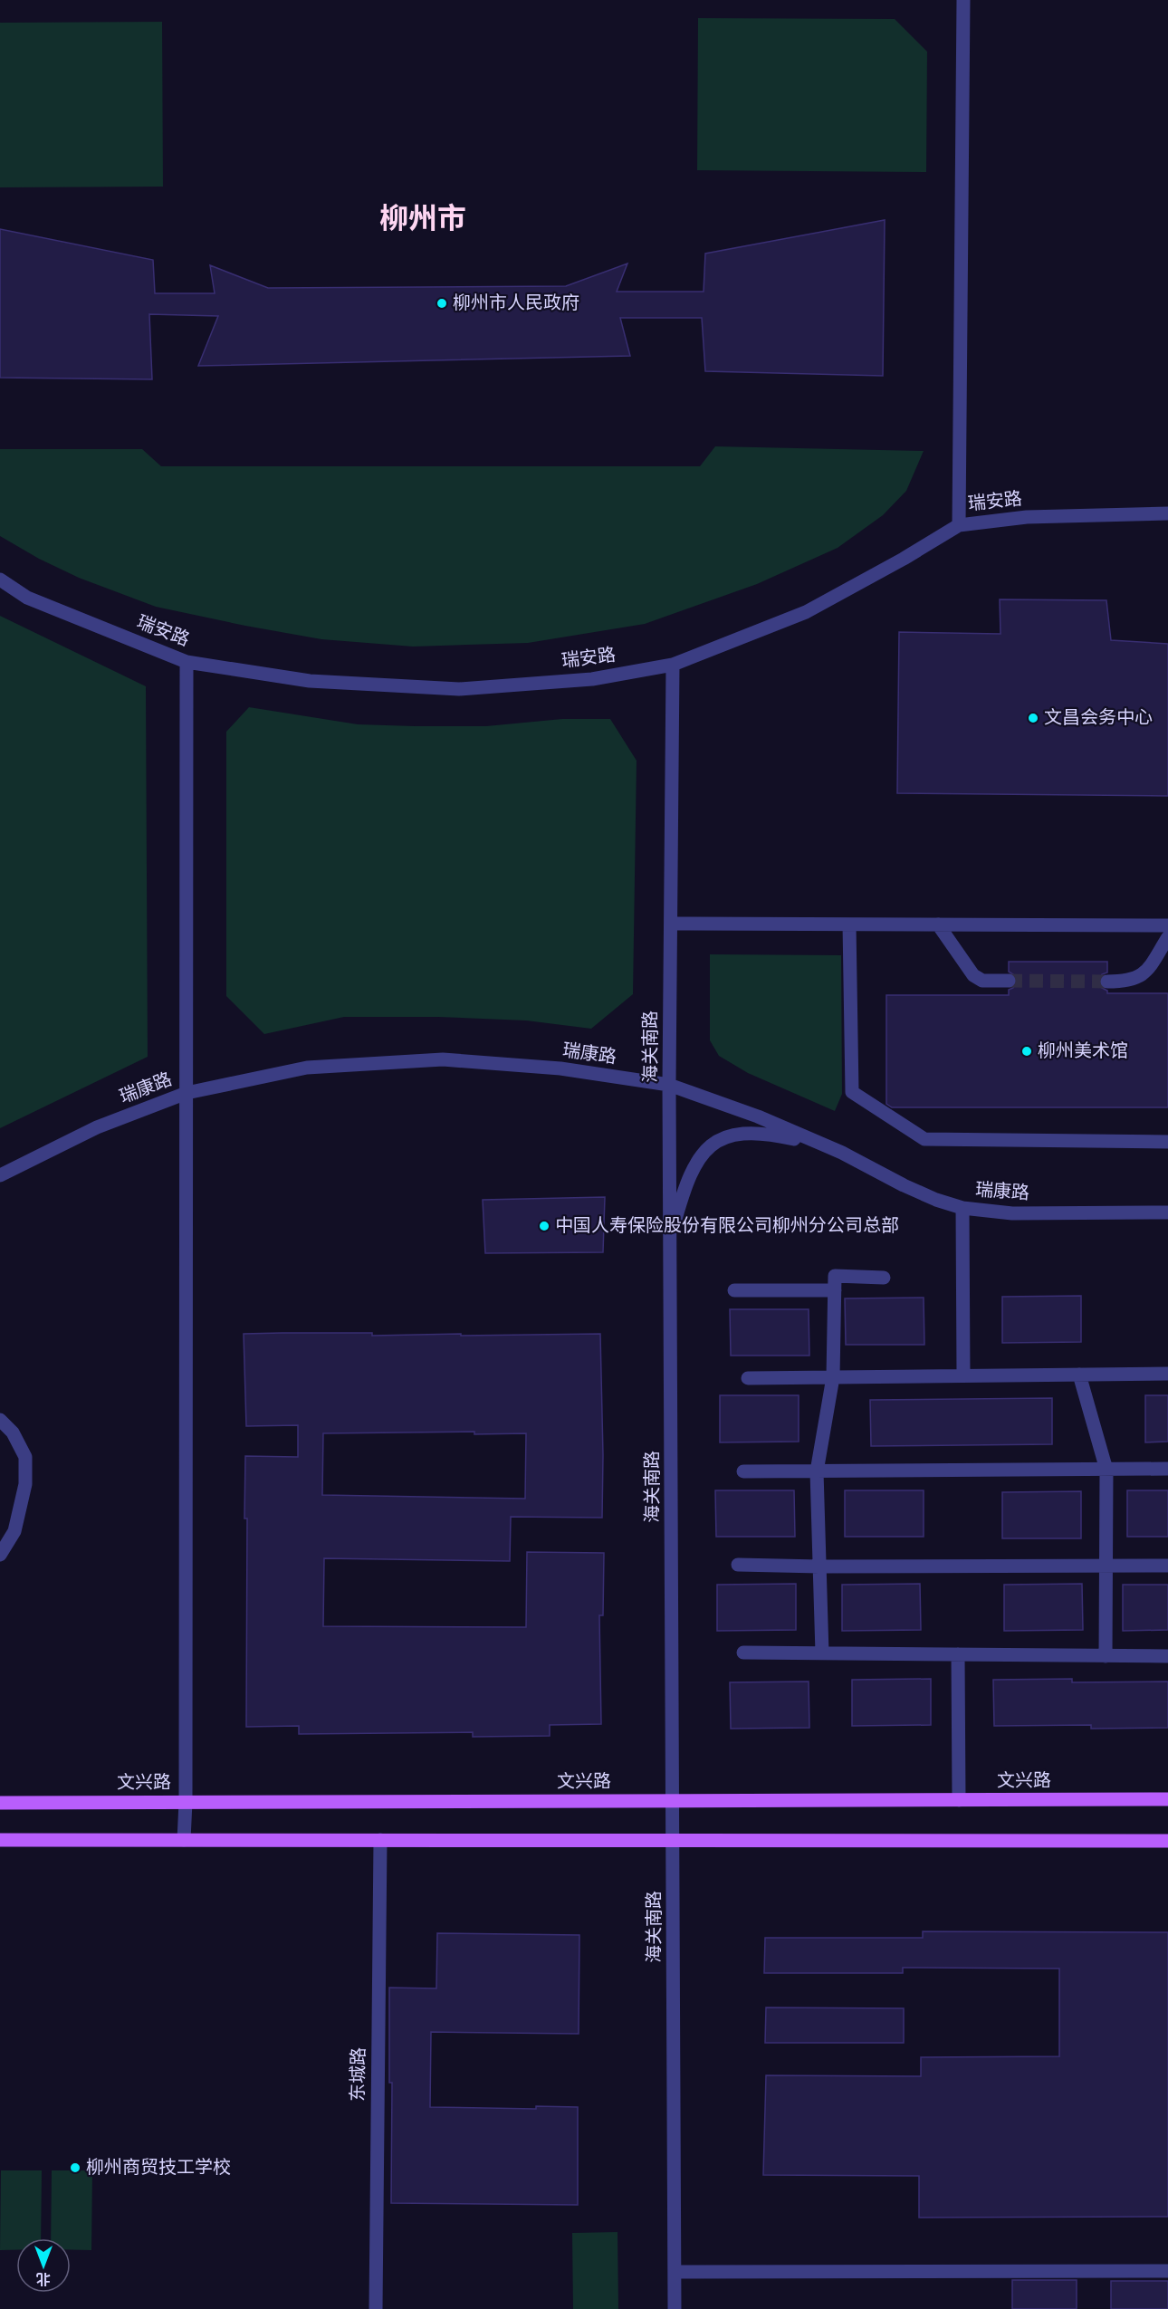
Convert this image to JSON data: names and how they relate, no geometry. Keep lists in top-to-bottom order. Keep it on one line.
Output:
{"streets":{"main road":["文兴路"],"street":["瑞安路","海关南路","瑞康路","东城路"]},"crossings":[["瑞安路","海关南路"],["海关南路","瑞康路"],["海关南路","文兴路"]],"districts":["柳州市"],"places":["柳州市人民政府","文昌会务中心","柳州美术馆","中国人寿保险股份有限公司柳州分公司总部","柳州商贸技工学校"],"north":"bottom"}
